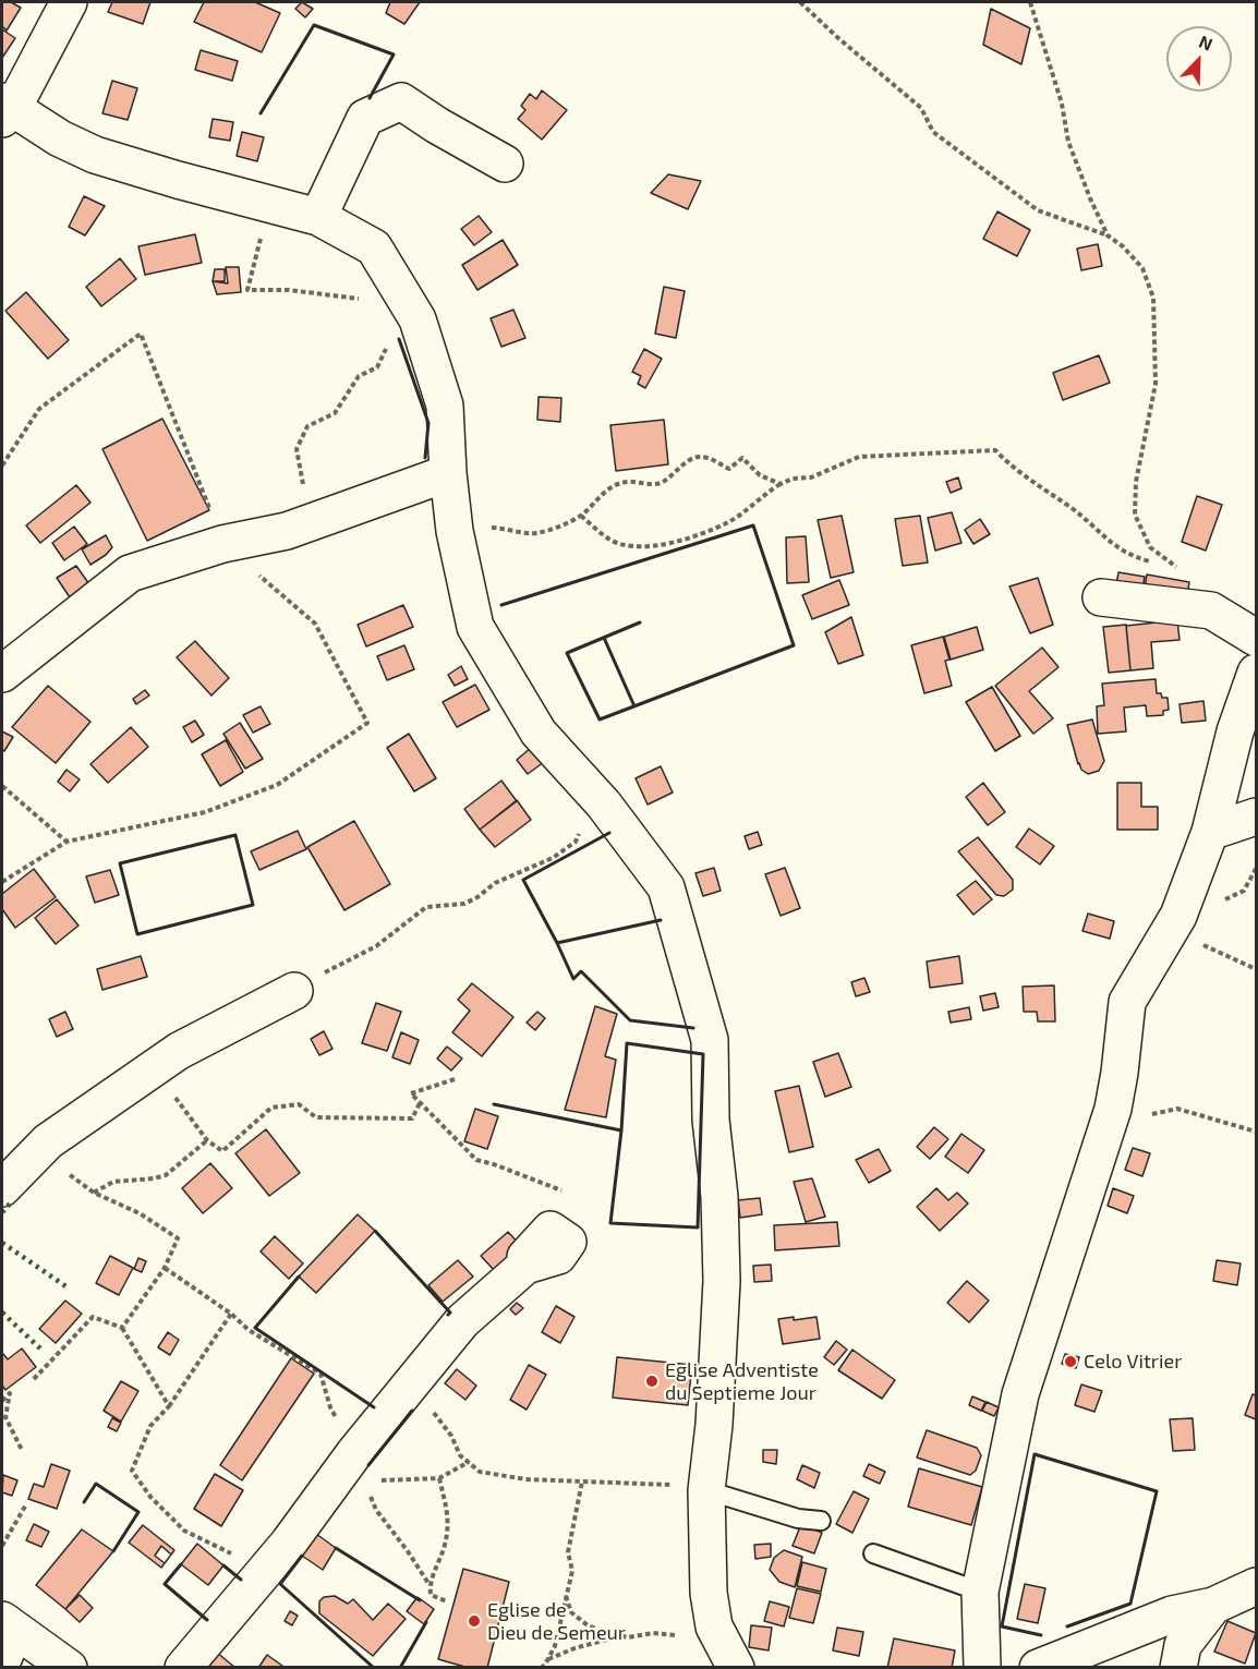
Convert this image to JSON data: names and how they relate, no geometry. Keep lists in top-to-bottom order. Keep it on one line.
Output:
{"places":["Celo Vitrier","Eglise Adventiste du Septieme Jour","Eglise de Dieu de Semeur"],"north":"top right"}
